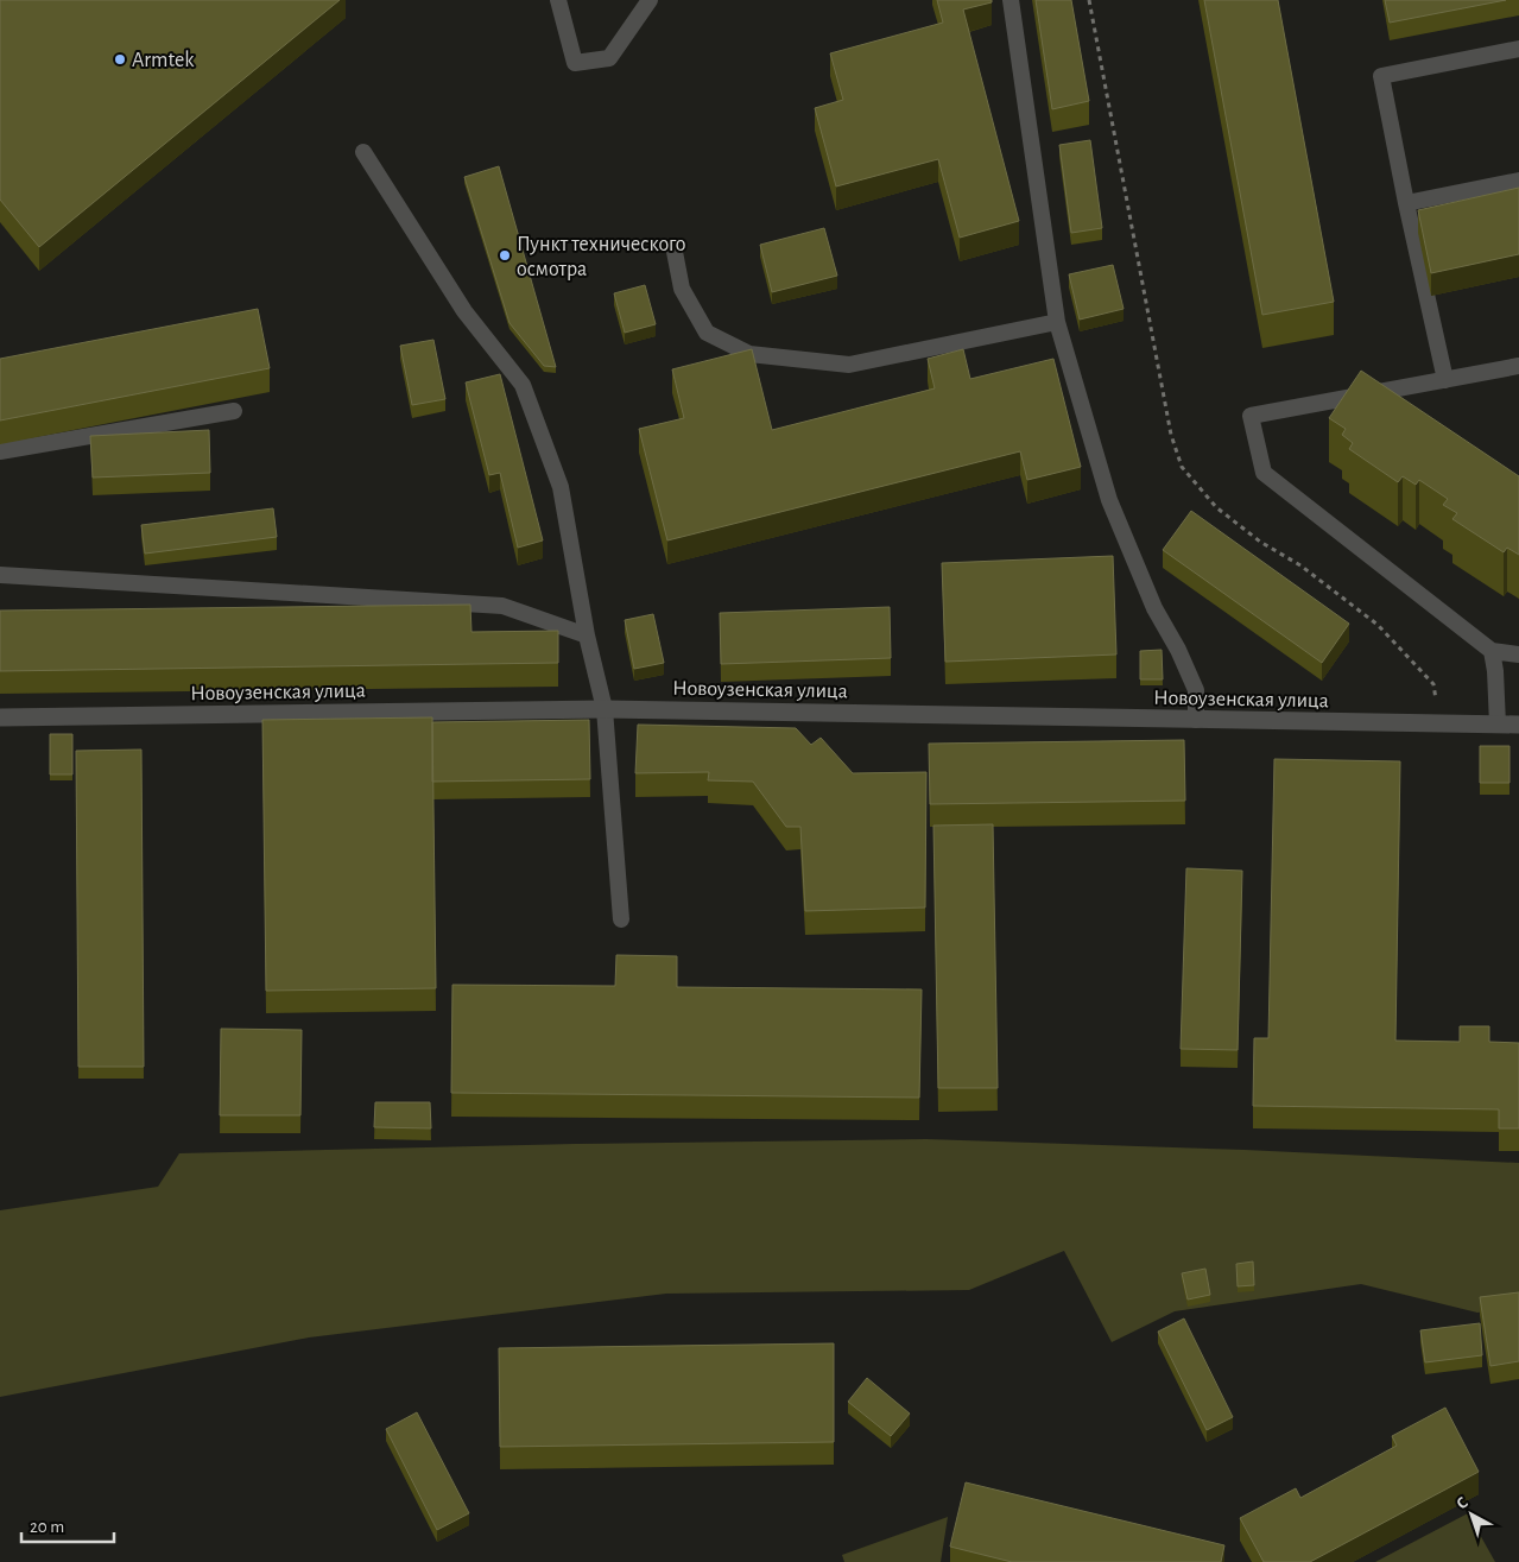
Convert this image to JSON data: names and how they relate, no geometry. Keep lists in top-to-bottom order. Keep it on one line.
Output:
{"streets":{"street":["Новоузенская улица"]},"places":["Armtek","Пункт технического осмотра"],"scale_bar":"20 m","north":"top left"}
